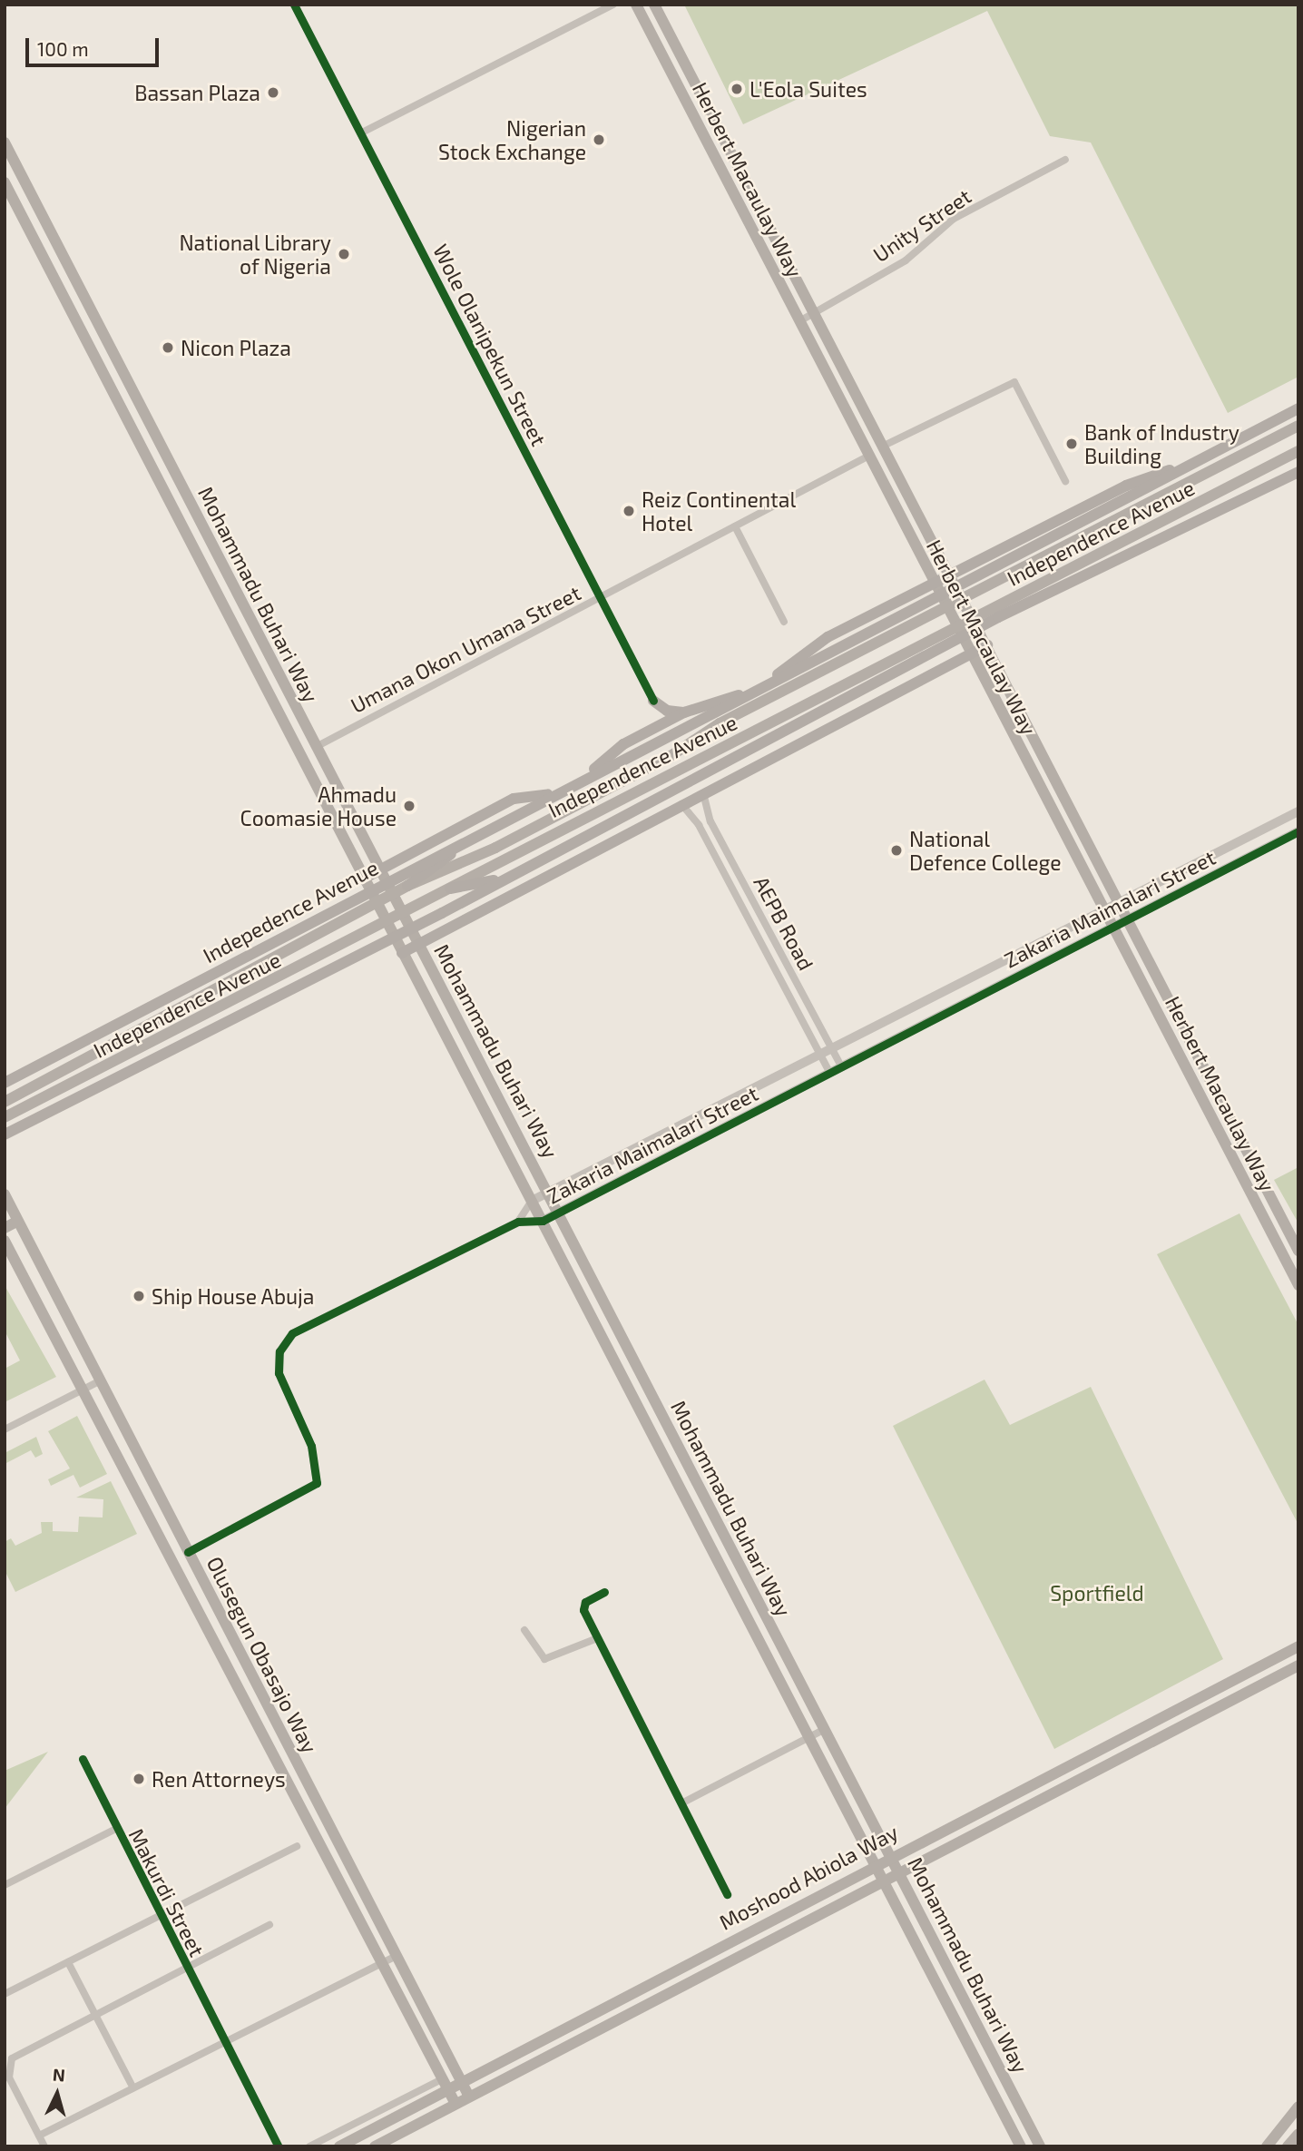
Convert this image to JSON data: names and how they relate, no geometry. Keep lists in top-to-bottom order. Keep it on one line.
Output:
{"streets":{"main road":["Herbert Macaulay Way","Independence Avenue","Mohammadu Buhari Way","Indepedence Avenue","Olusegun Obasajo Way","Moshood Abiola Way"],"street":["Unity Street","Wole Olanipekun Street","Umana Okon Umana Street","Zakaria Maimalari Street","AEPB Road","Makurdi Street"]},"crossings":[["Herbert Macaulay Way","Unity Street"],["Herbert Macaulay Way","Umana Okon Umana Street"],["Herbert Macaulay Way","Zakaria Maimalari Street"],["Wole Olanipekun Street","Umana Okon Umana Street"],["Independence Avenue","Indepedence Avenue"],["Mohammadu Buhari Way","Umana Okon Umana Street"],["Mohammadu Buhari Way","Zakaria Maimalari Street"],["Mohammadu Buhari Way","Moshood Abiola Way"],["Zakaria Maimalari Street","AEPB Road"],["Zakaria Maimalari Street","Olusegun Obasajo Way"],["Olusegun Obasajo Way","Moshood Abiola Way"]],"parks":["Sportfield"],"places":["L'Eola Suites","Bassan Plaza","Nigerian Stock Exchange","National Library of Nigeria","Nicon Plaza","Bank of Industry Building","Reiz Continental Hotel","Ahmadu Coomasie House","National Defence College","Ship House Abuja","Ren Attorneys"],"scale_bar":"100 m","north":"top"}
